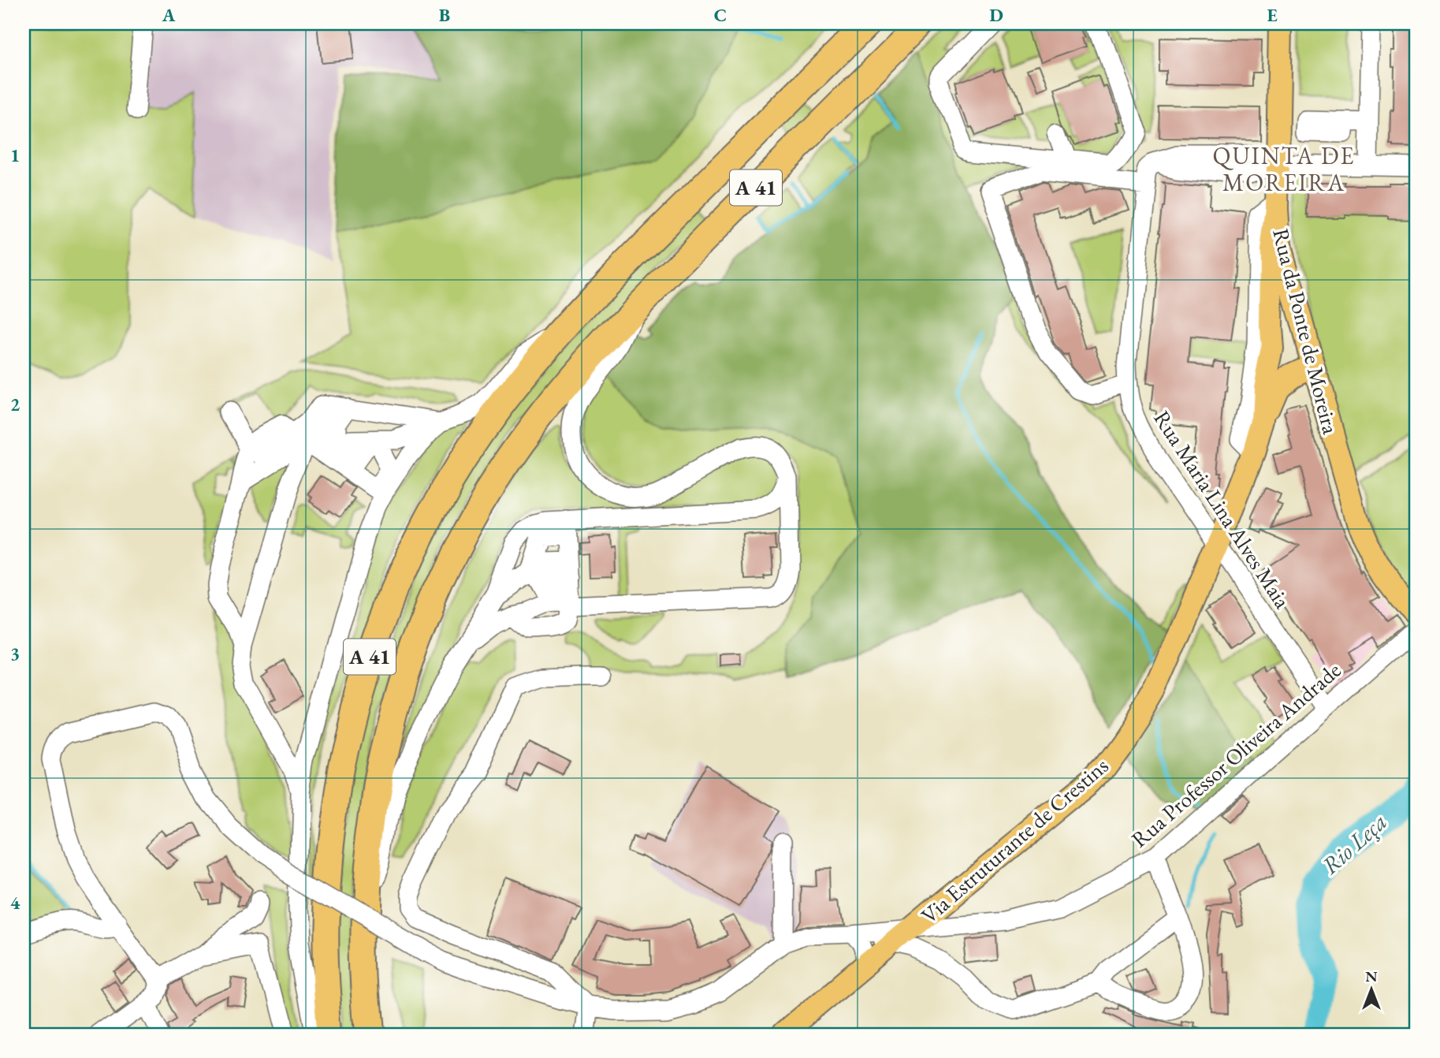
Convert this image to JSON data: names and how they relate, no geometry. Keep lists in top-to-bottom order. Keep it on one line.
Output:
{"streets":{"highway":["A 41"],"main road":["Rua da Ponte de Moreira","Via Estruturante de Crestins"],"street":["Rua Maria Lina Alves Maia","Rua Professor Oliveira Andrade"]},"crossings":[["Rua da Ponte de Moreira","Via Estruturante de Crestins"],["Rua Maria Lina Alves Maia","Rua Professor Oliveira Andrade"],["Rua Maria Lina Alves Maia","Via Estruturante de Crestins"],["Rua Professor Oliveira Andrade","Via Estruturante de Crestins"]],"districts":["QUINTA DE MOREIRA"],"water":["Rio Leça"],"north":"top","grid":{"columns":["A","B","C","D","E"],"rows":["1","2","3","4"]}}
